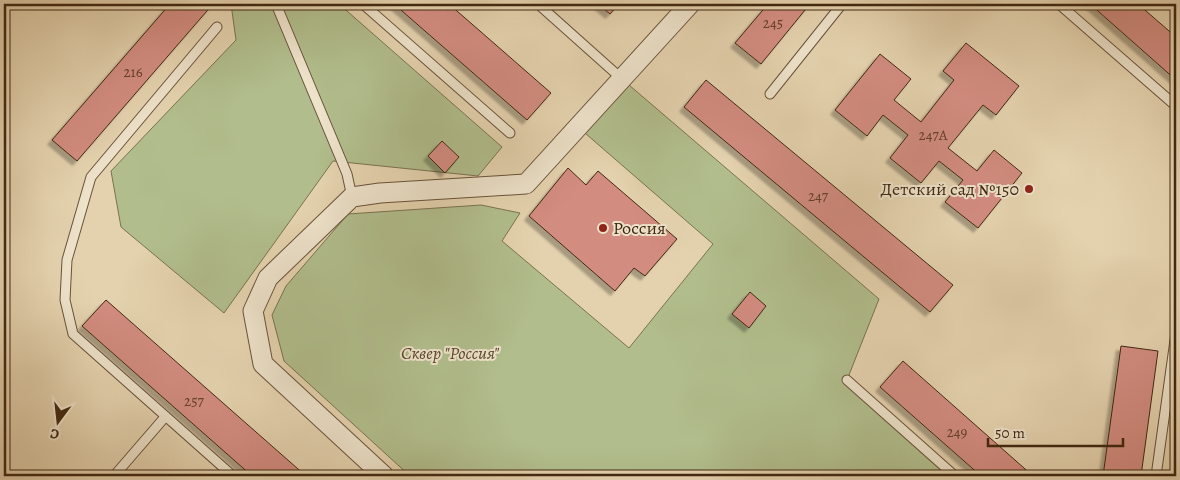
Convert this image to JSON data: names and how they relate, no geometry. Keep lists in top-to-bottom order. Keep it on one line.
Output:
{"parks":["Сквер \"Россия\""],"places":["Детский сад №150","Россия"],"house_numbers":["245","216","247А","247","257","249"],"scale_bar":"50 m","north":"bottom"}
